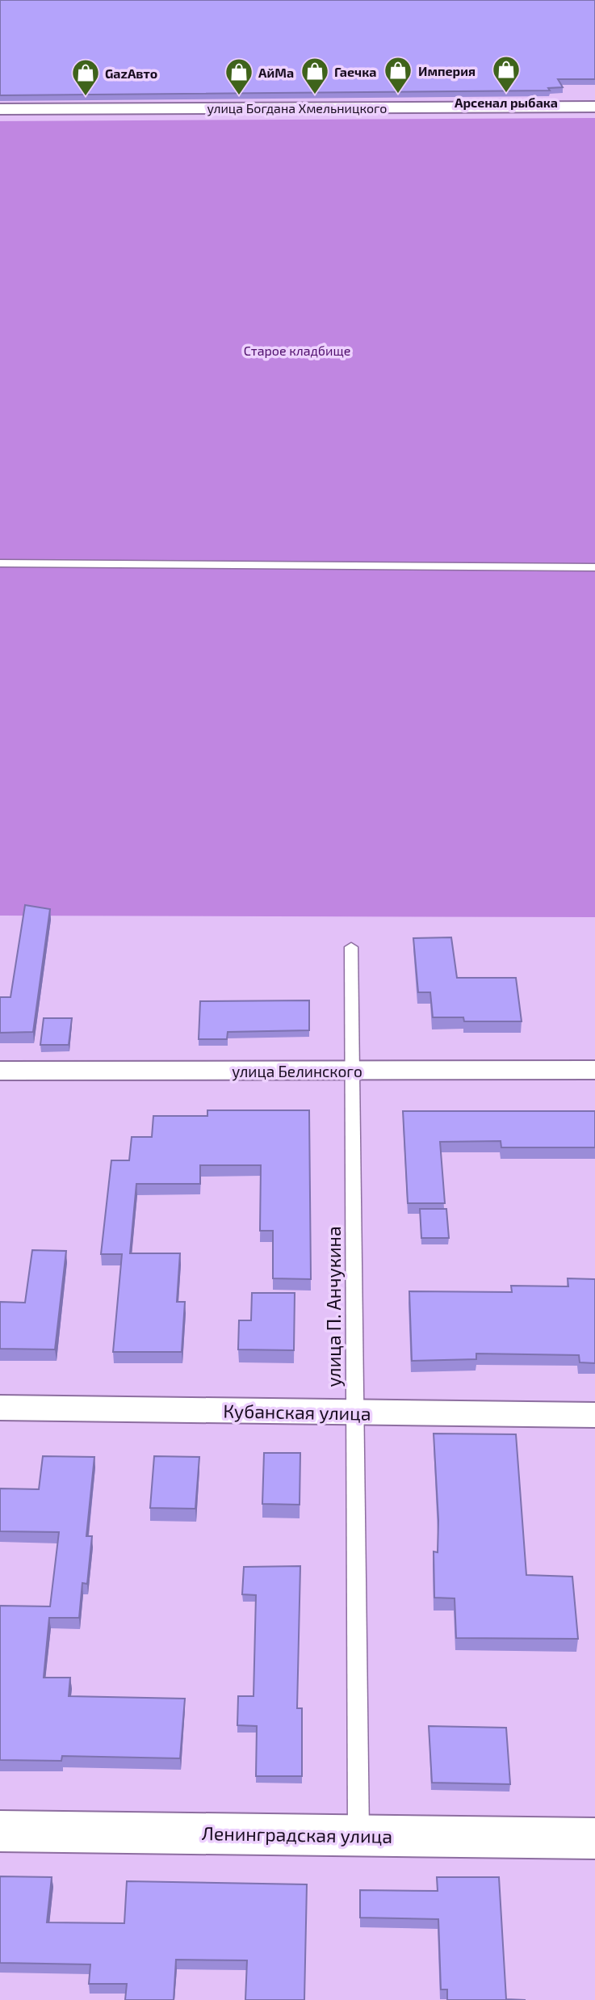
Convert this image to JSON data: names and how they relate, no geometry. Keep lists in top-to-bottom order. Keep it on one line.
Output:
{"streets":{"main road":["улица Богдана Хмельницкого","Ленинградская улица"],"street":["улица Белинского","Кубанская улица"],"lane":["улица П. Анчукина"]},"crossings":[["улица Белинского","улица П. Анчукина"],["улица П. Анчукина","Кубанская улица"],["улица П. Анчукина","Ленинградская улица"]],"parks":["Старое кладбище"],"places":{"shop":["Арсенал рыбака","Империя","Гаечка","АйМа","GazАвто"]}}
